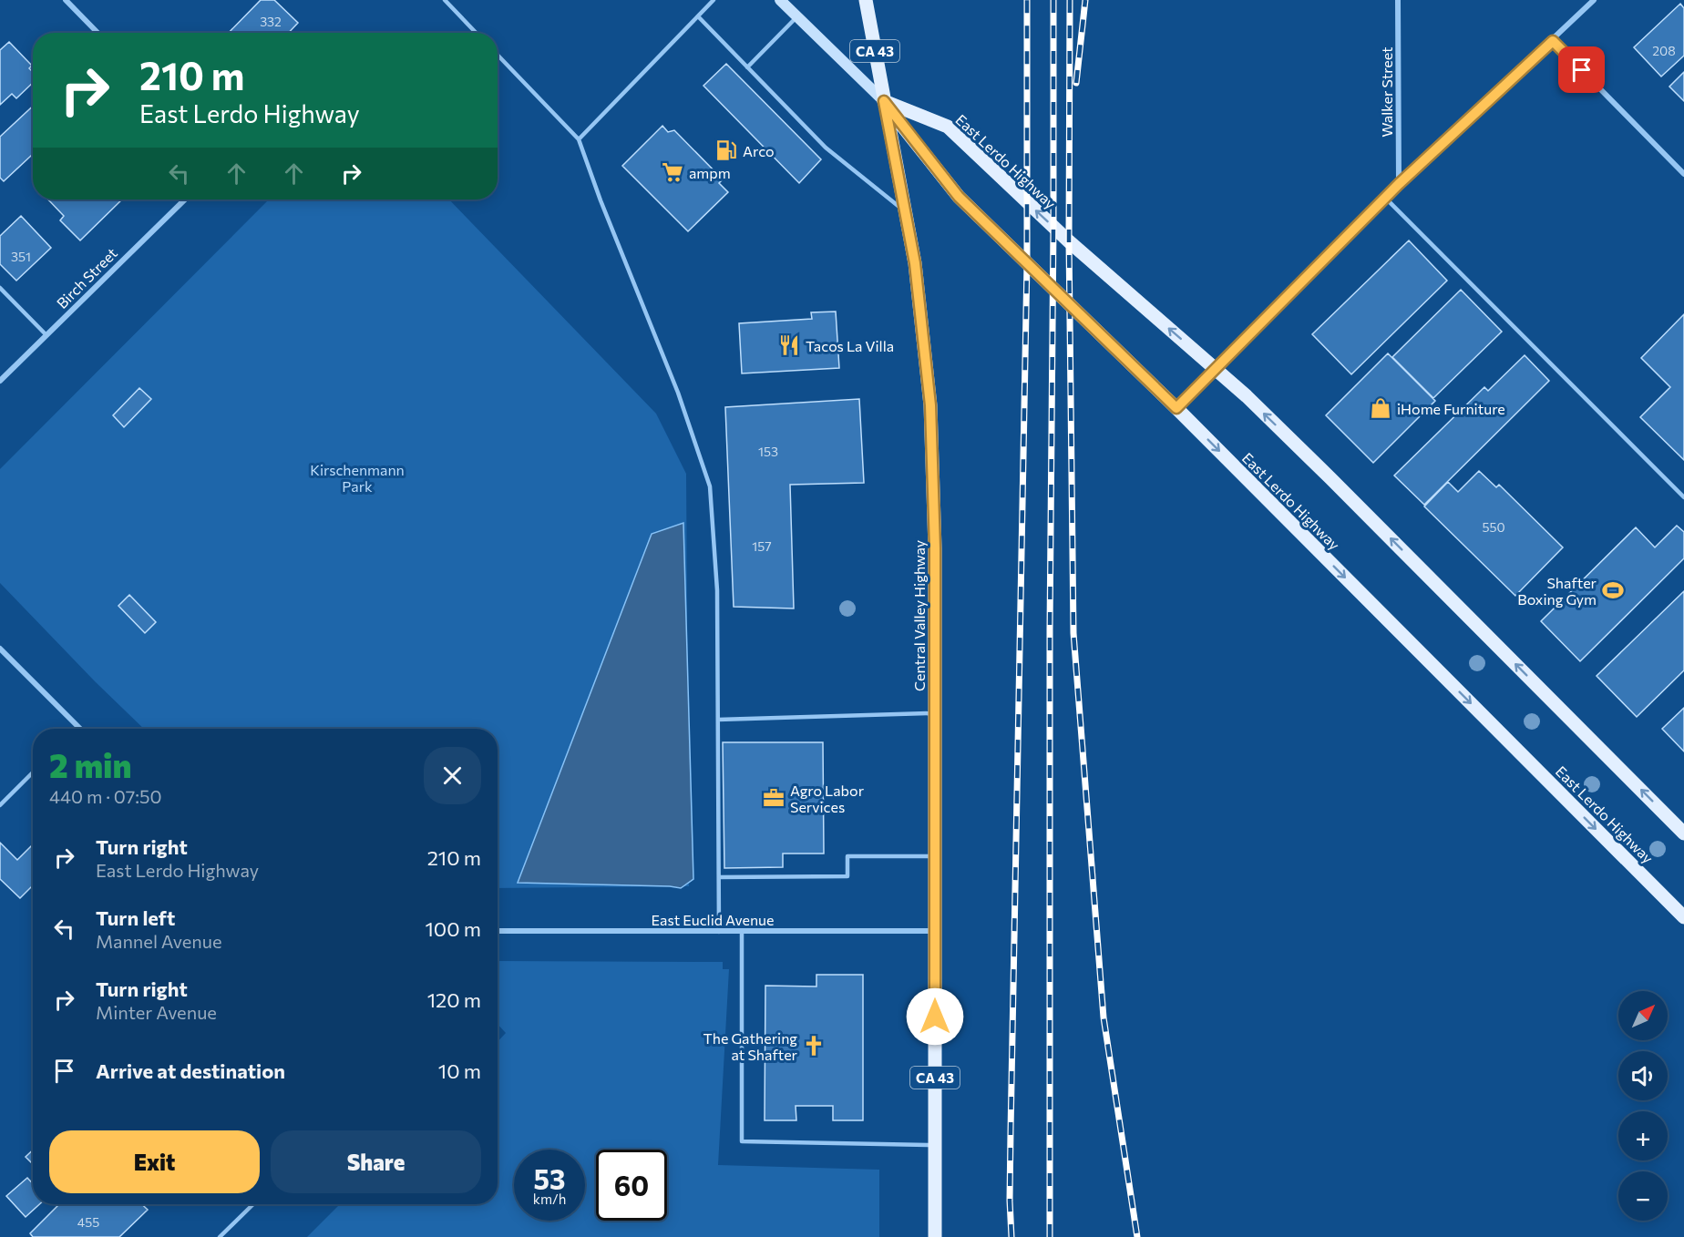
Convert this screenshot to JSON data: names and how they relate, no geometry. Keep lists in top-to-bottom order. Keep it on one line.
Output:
{"streets":{"main road":["CA 43","East Lerdo Highway","Central Valley Highway"],"street":["Walker Street","Birch Street","East Euclid Avenue"]},"crossings":[["East Lerdo Highway","Central Valley Highway"],["Central Valley Highway","East Euclid Avenue"]],"parks":["Kirschenmann Park"],"places":{"fuel station":["Arco"],"supermarket":["ampm"],"restaurant":["Tacos La Villa"],"shop":["iHome Furniture"],"sports":["Shafter Boxing Gym"],"office":["Agro Labor Services"],"church":["The Gathering at Shafter"]},"house_numbers":["332","208","351","153","550","157","455"],"north":"top right","page":{"turn":["210 m","East Lerdo Highway"],"heading":["2 min","440 m · 07:50"],"list":[{"name":"Turn right","note":"East Lerdo Highway","value":"210 m"},{"name":"Turn left","note":"Mannel Avenue","value":"100 m"},{"name":"Turn right","note":"Minter Avenue","value":"120 m"},{"name":"Arrive at destination","value":"10 m"}],"map_buttons":["+","−"],"buttons":["Exit","Share"],"speed":"53 km/h","limit":"60"}}
